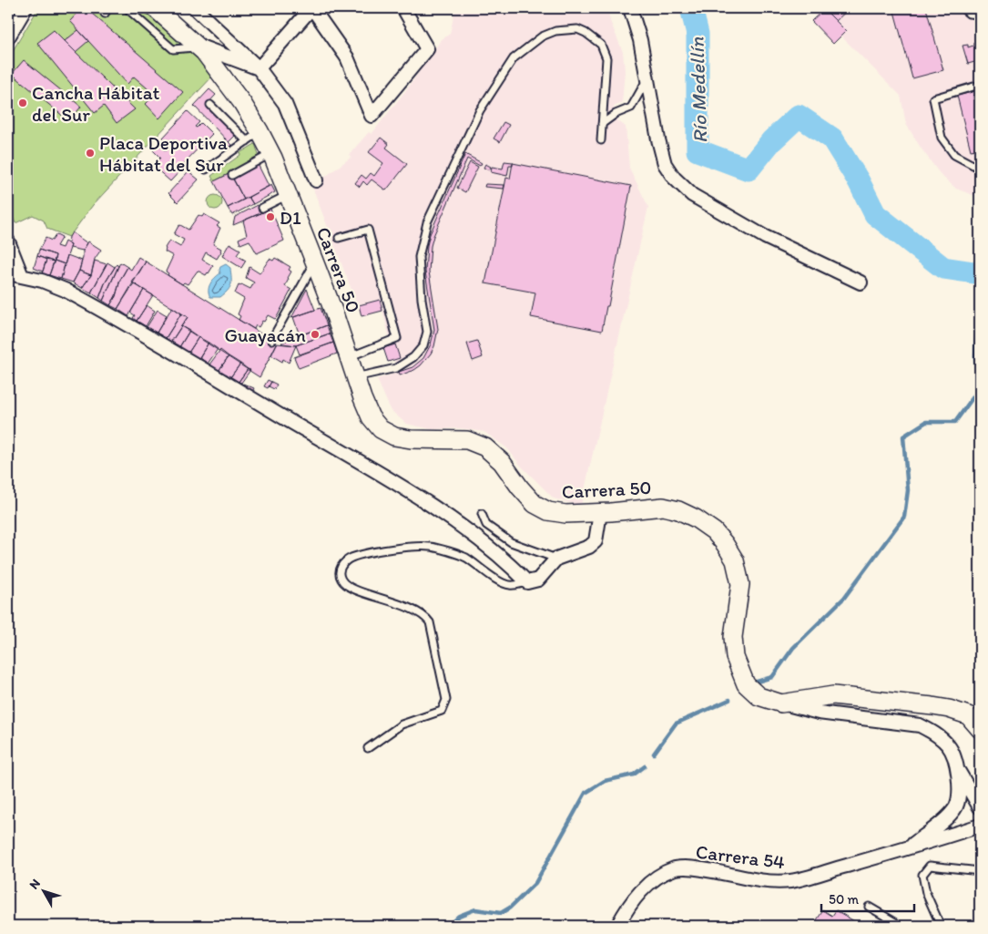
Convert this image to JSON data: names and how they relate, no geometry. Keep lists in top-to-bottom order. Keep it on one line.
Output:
{"streets":{"main road":["Carrera 50"],"street":["Carrera 54"]},"crossings":[["Carrera 50","Carrera 54"]],"water":["Río Medellín"],"places":["Cancha Hábitat del Sur","Placa Deportiva Hábitat del Sur","D1","Guayacán"],"scale_bar":"50 m","north":"top left"}
